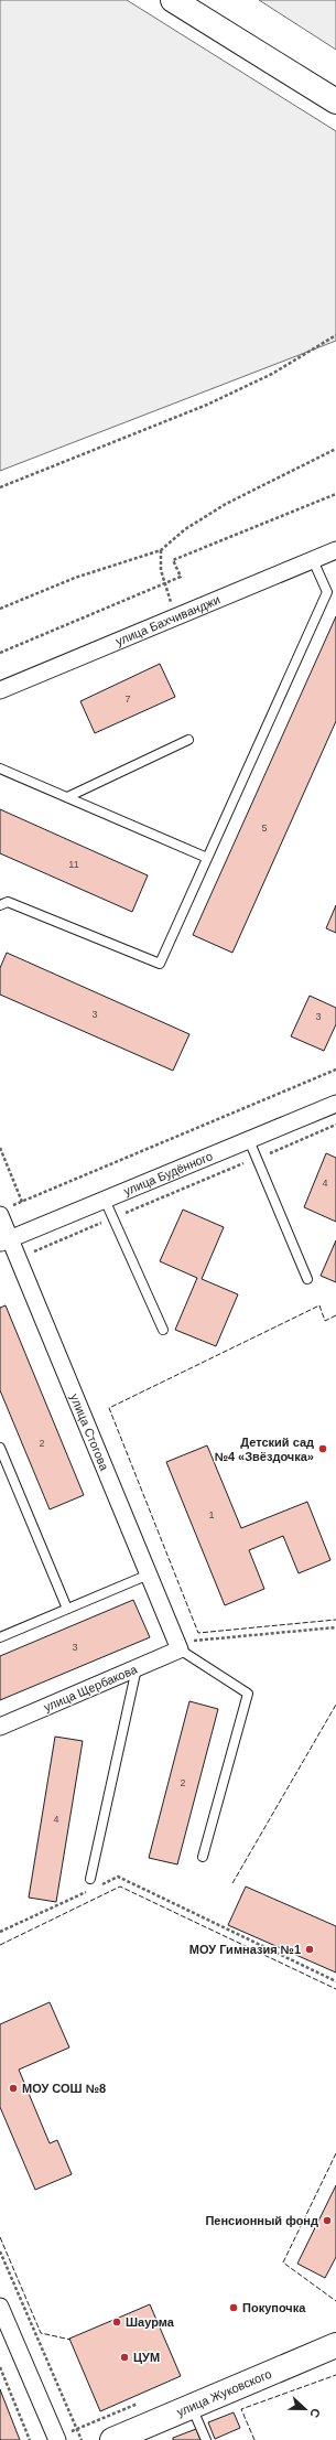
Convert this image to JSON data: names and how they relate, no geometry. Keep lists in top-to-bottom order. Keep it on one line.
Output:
{"streets":{"street":["улица Бахчиванджи","улица Будённого","улица Стогова","улица Щербакова","улица Жуковского"]},"crossings":[["улица Будённого","улица Стогова"],["улица Стогова","улица Щербакова"]],"places":["Детский сад №4 «Звёздочка»","МОУ Гимназия №1","МОУ СОШ №8","Пенсионный фонд","Покупочка","Шаурма","ЦУМ"],"house_numbers":["7","5","11","3","3","4","2","1","3","2","4"],"north":"right"}
